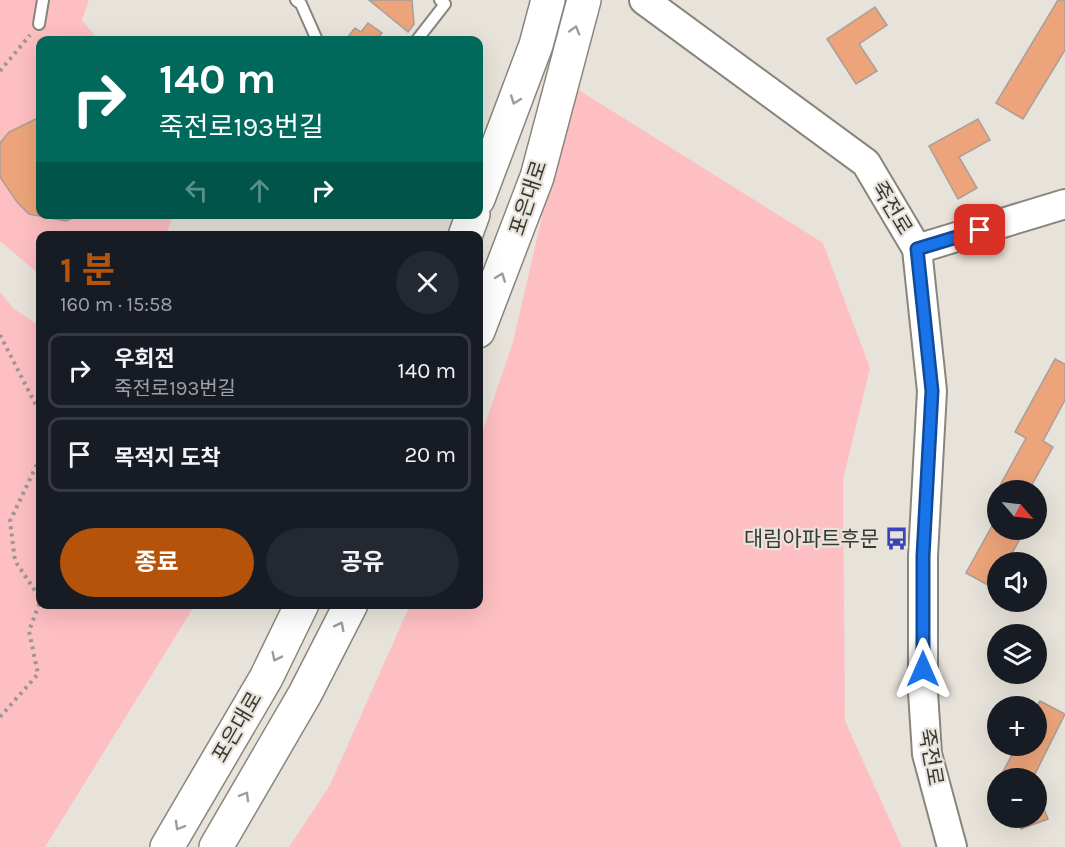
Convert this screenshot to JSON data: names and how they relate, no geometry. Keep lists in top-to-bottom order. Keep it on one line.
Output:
{"streets":{"highway":["포은대로"],"street":["죽전로"]},"places":{"bus stop":["대림아파트후문"]},"north":"bottom right","page":{"turn":["140 m","죽전로193번길"],"heading":["1 분","160 m · 15:58"],"list":[{"name":"우회전","note":"죽전로193번길","value":"140 m"},{"name":"목적지 도착","value":"20 m"}],"map_buttons":["+","−"],"buttons":["종료","공유"]}}
